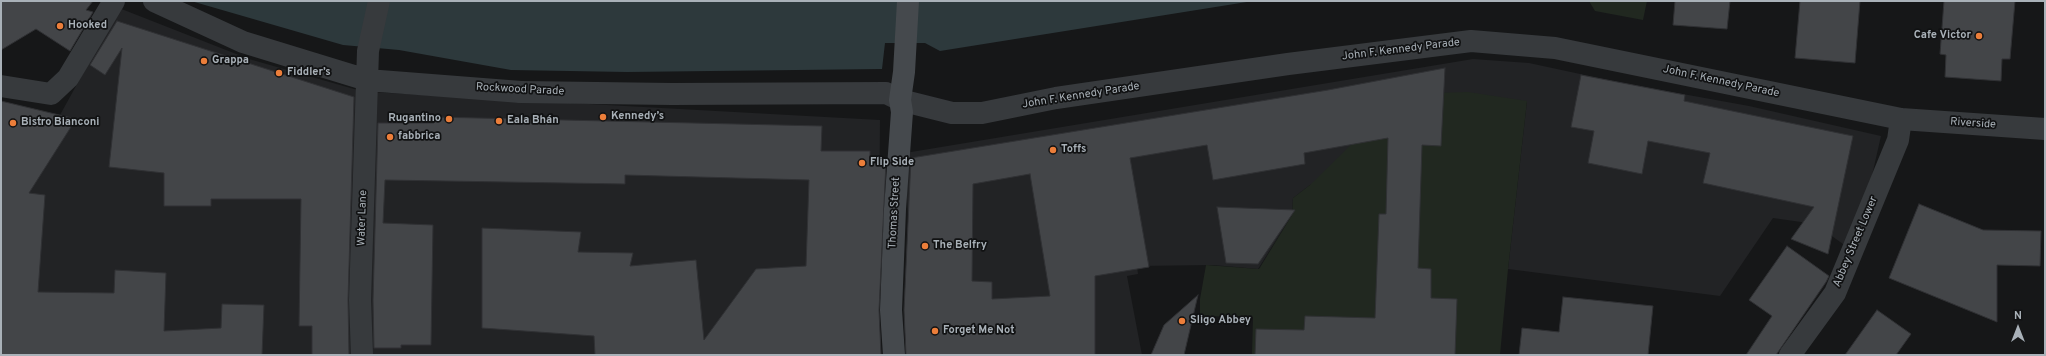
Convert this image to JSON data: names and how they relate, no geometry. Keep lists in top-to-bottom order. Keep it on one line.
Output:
{"streets":{"main road":["Thomas Street"],"street":["John F. Kennedy Parade","Rockwood Parade","Riverside","Water Lane","Abbey Street Lower"]},"crossings":[["John F. Kennedy Parade","Rockwood Parade"],["John F. Kennedy Parade","Riverside"],["John F. Kennedy Parade","Thomas Street"],["John F. Kennedy Parade","Abbey Street Lower"],["Rockwood Parade","Thomas Street"],["Rockwood Parade","Water Lane"],["Riverside","Abbey Street Lower"]],"places":["Hooked","Cafe Victor","Grappa","Fiddler’s","Kennedy’s","Rugantino","Eala Bhán","Bistro Bianconi","fabbrica","Toffs","Flip Side","The Belfry","Sligo Abbey","Forget Me Not"],"north":"top"}
